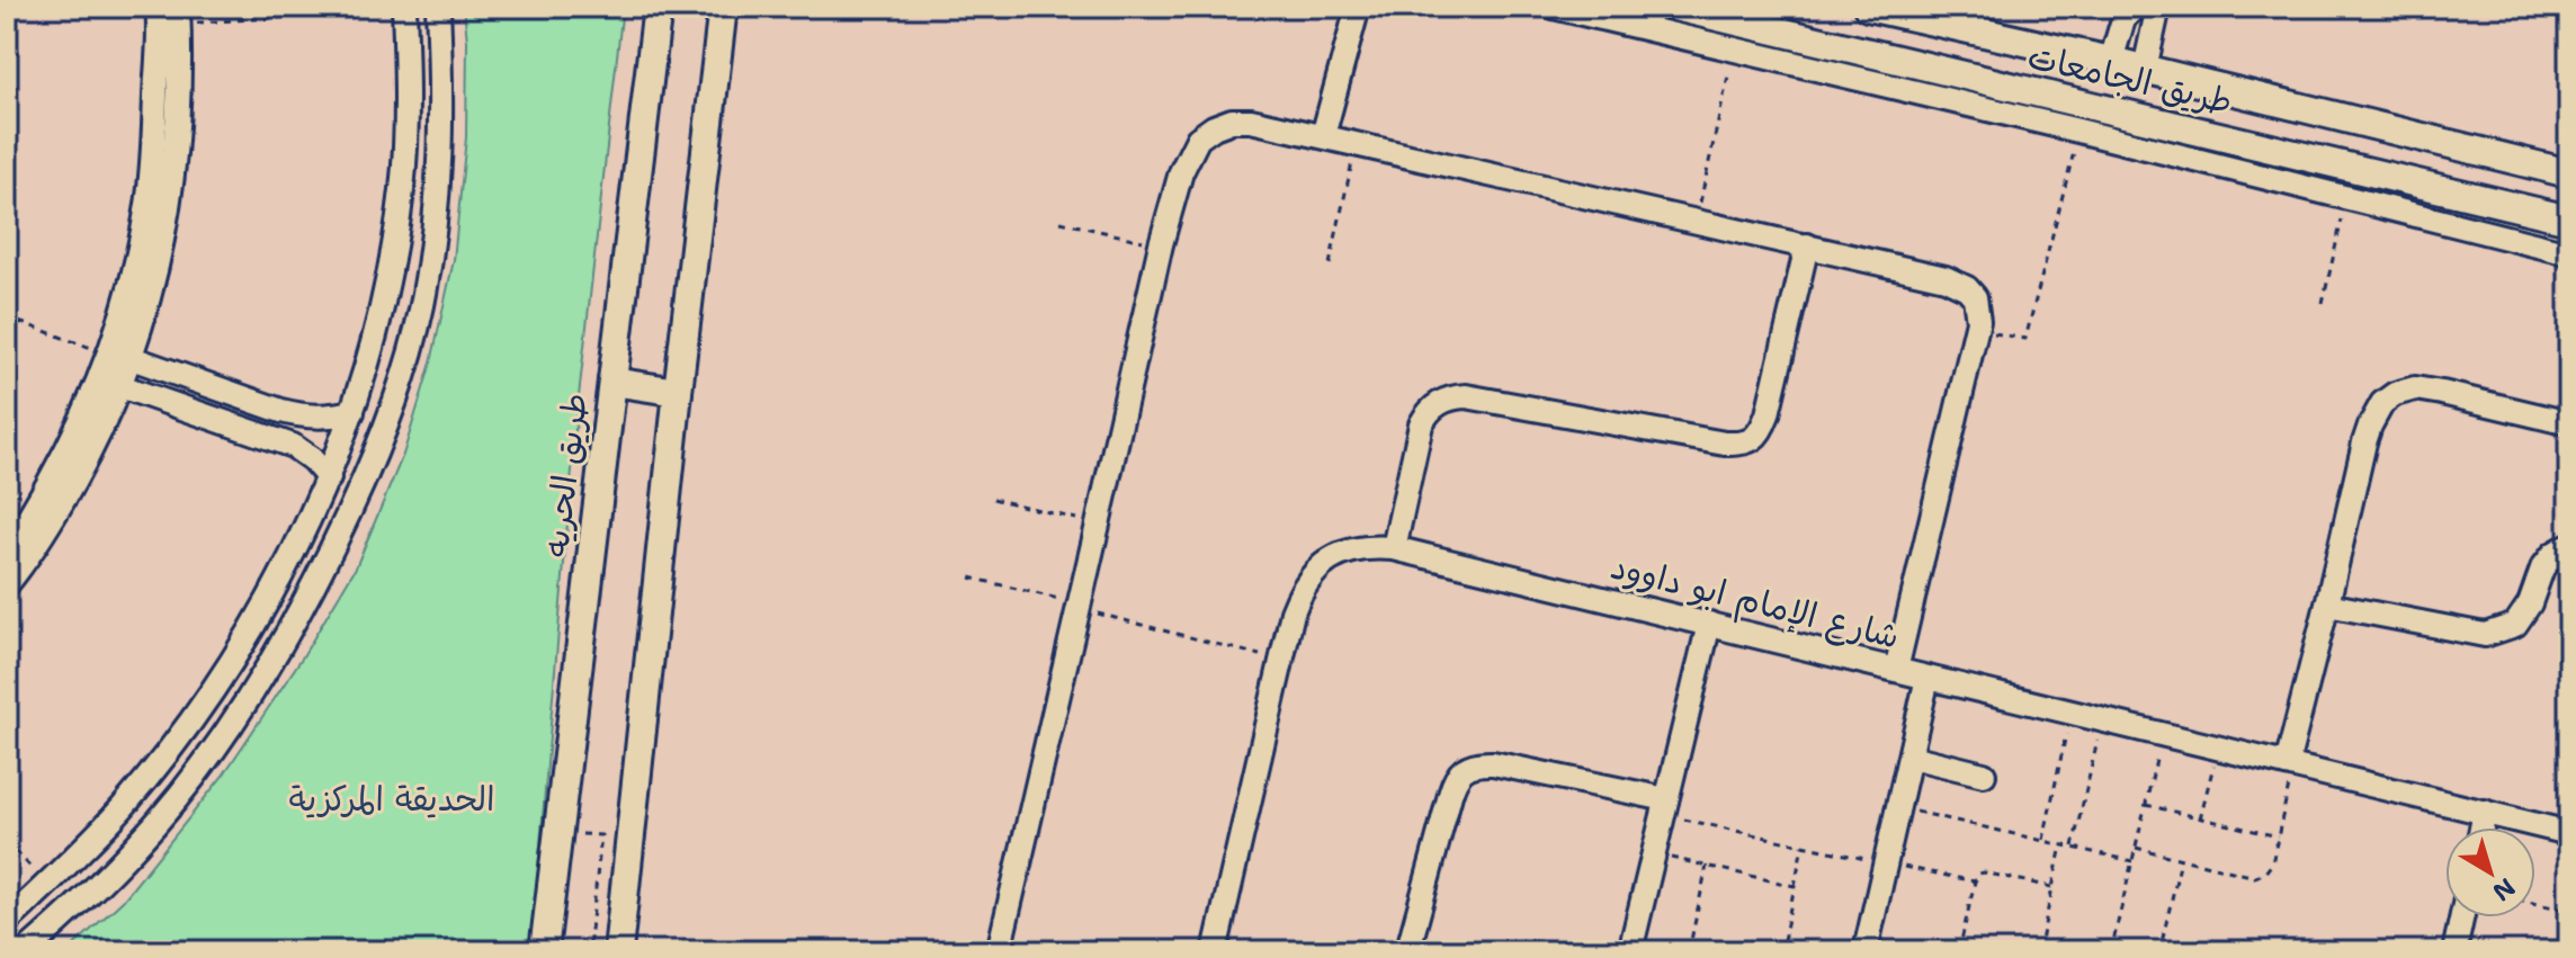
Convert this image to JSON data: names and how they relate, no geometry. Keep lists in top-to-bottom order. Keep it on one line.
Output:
{"streets":{"main road":["طريق الجامعات","طريق الحريه"],"street":["شارع الإمام ابو داوود"]},"parks":["الحديقة المركزية"],"north":"bottom right"}
